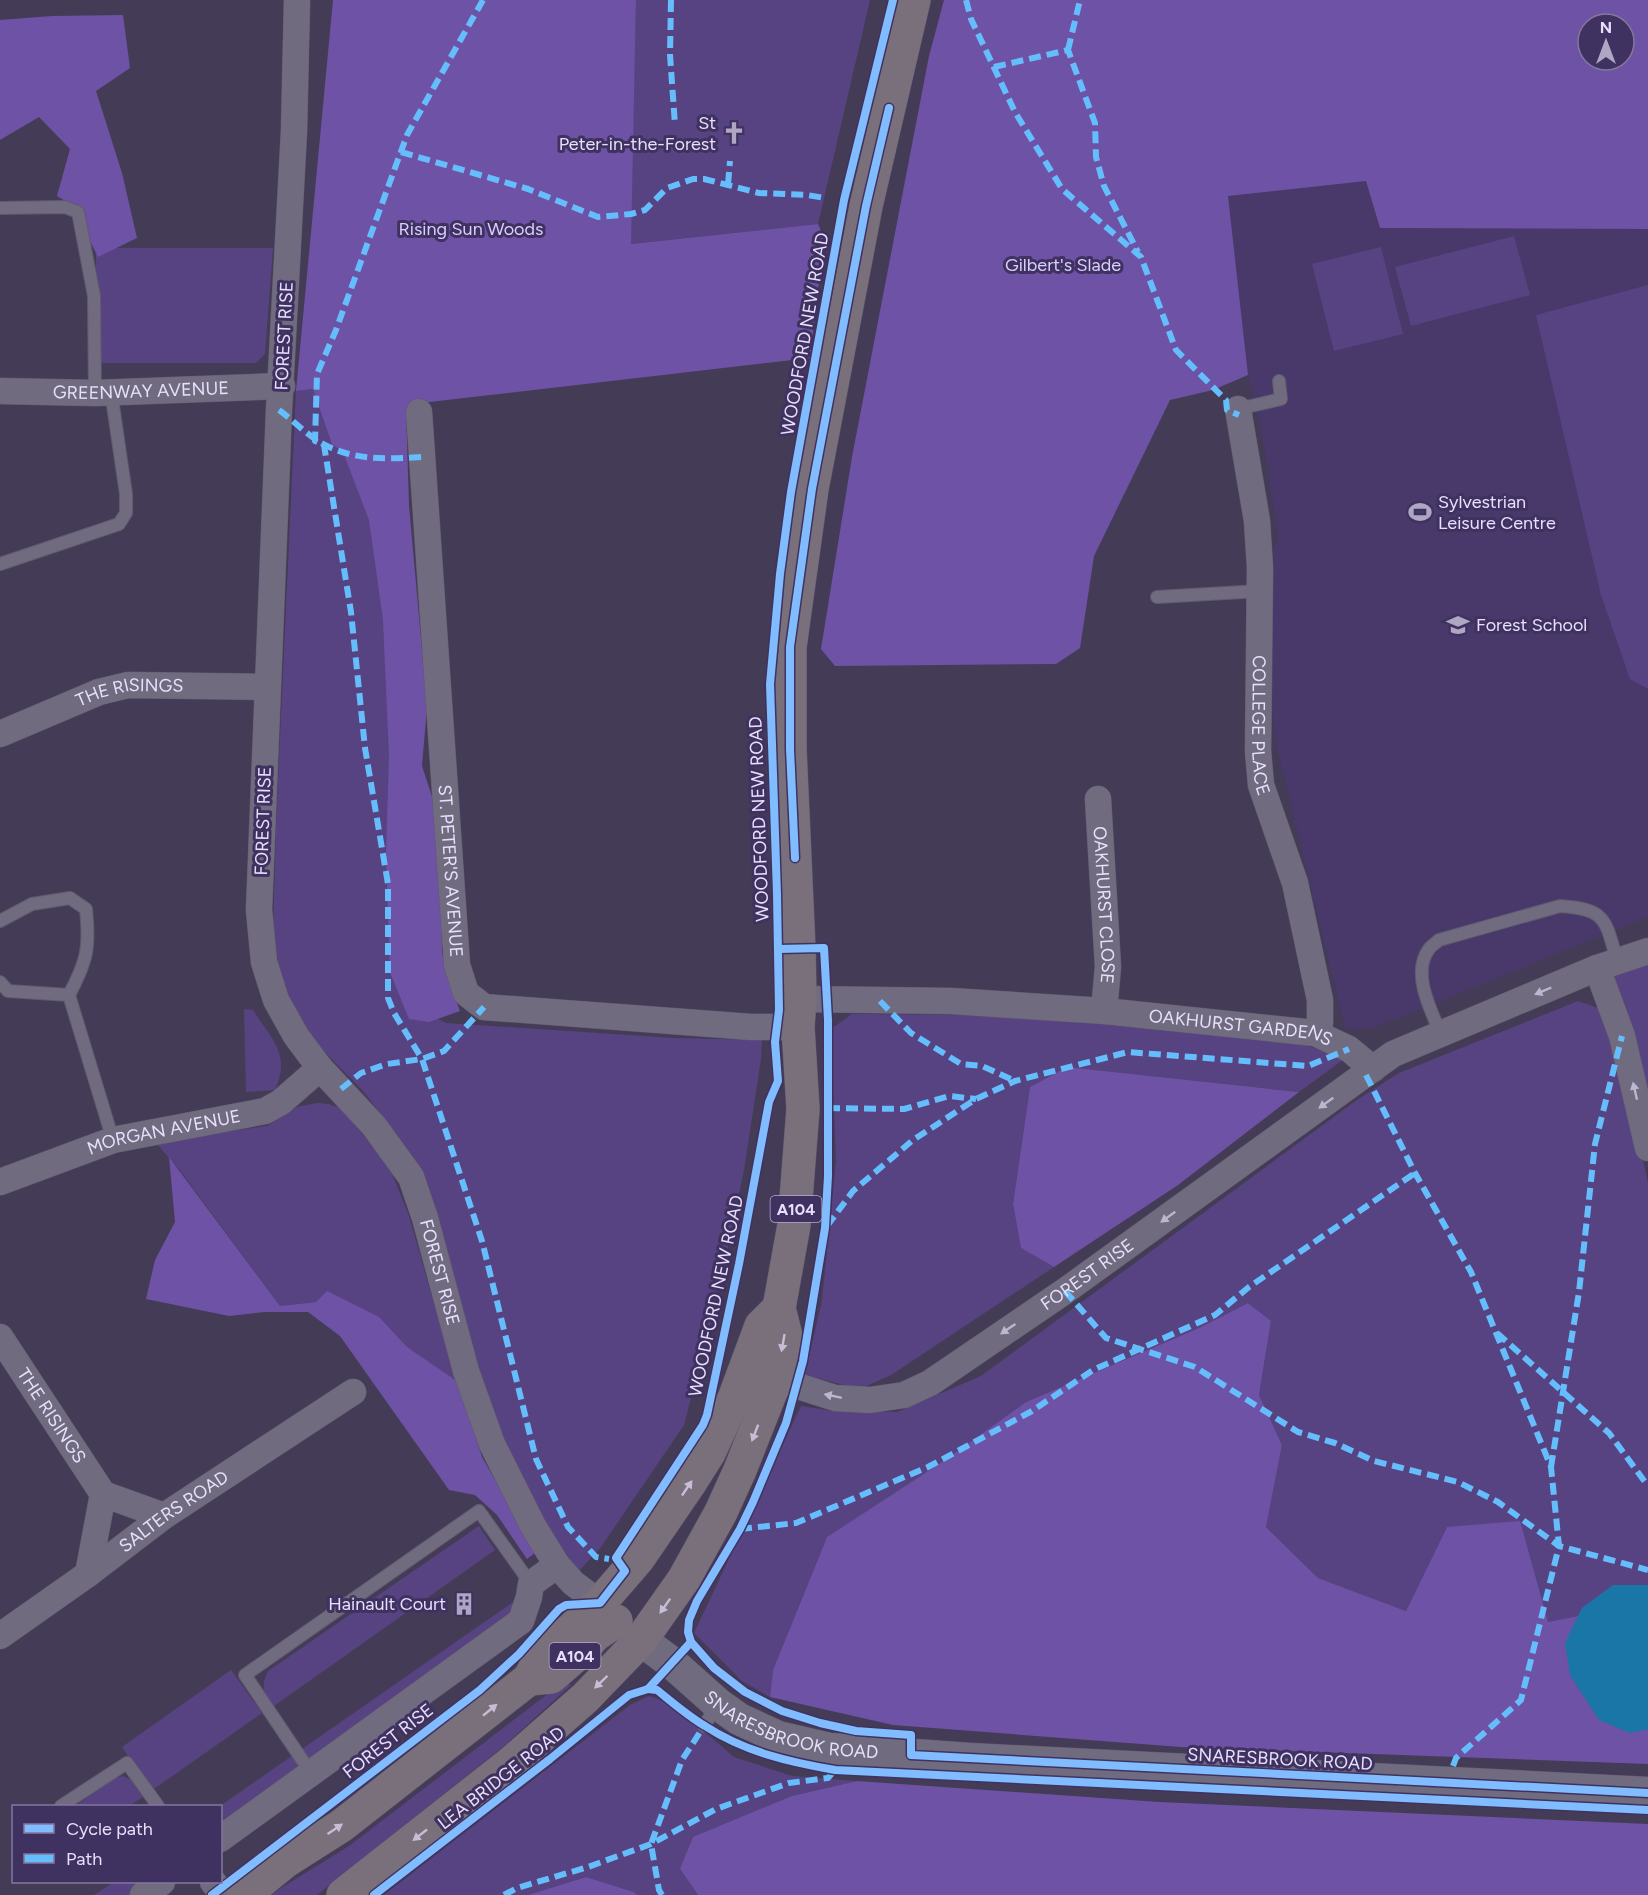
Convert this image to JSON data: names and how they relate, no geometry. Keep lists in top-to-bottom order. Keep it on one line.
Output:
{"streets":{"main road":["WOODFORD NEW ROAD","A104","LEA BRIDGE ROAD"],"street":["FOREST RISE","GREENWAY AVENUE","THE RISINGS","COLLEGE PLACE","ST. PETER'S AVENUE","OAKHURST CLOSE","OAKHURST GARDENS","MORGAN AVENUE","SALTERS ROAD","SNARESBROOK ROAD"]},"crossings":[["WOODFORD NEW ROAD","FOREST RISE"],["WOODFORD NEW ROAD","ST. PETER'S AVENUE"],["WOODFORD NEW ROAD","OAKHURST GARDENS"],["WOODFORD NEW ROAD","A104"],["WOODFORD NEW ROAD","SNARESBROOK ROAD"],["WOODFORD NEW ROAD","LEA BRIDGE ROAD"],["FOREST RISE","GREENWAY AVENUE"],["FOREST RISE","THE RISINGS"],["FOREST RISE","OAKHURST GARDENS"],["FOREST RISE","MORGAN AVENUE"],["FOREST RISE","A104"],["FOREST RISE","SNARESBROOK ROAD"],["FOREST RISE","LEA BRIDGE ROAD"],["COLLEGE PLACE","OAKHURST GARDENS"],["ST. PETER'S AVENUE","OAKHURST GARDENS"],["OAKHURST CLOSE","OAKHURST GARDENS"],["A104","SNARESBROOK ROAD"],["A104","LEA BRIDGE ROAD"],["SNARESBROOK ROAD","LEA BRIDGE ROAD"]],"parks":["Rising Sun Woods","Gilbert's Slade"],"places":{"church":["St Peter-in-the-Forest"],"sports":["Sylvestrian Leisure Centre"],"school or university":["Forest School"],"building":["Hainault Court"]},"legend":["Cycle path","Path"],"north":"top"}
